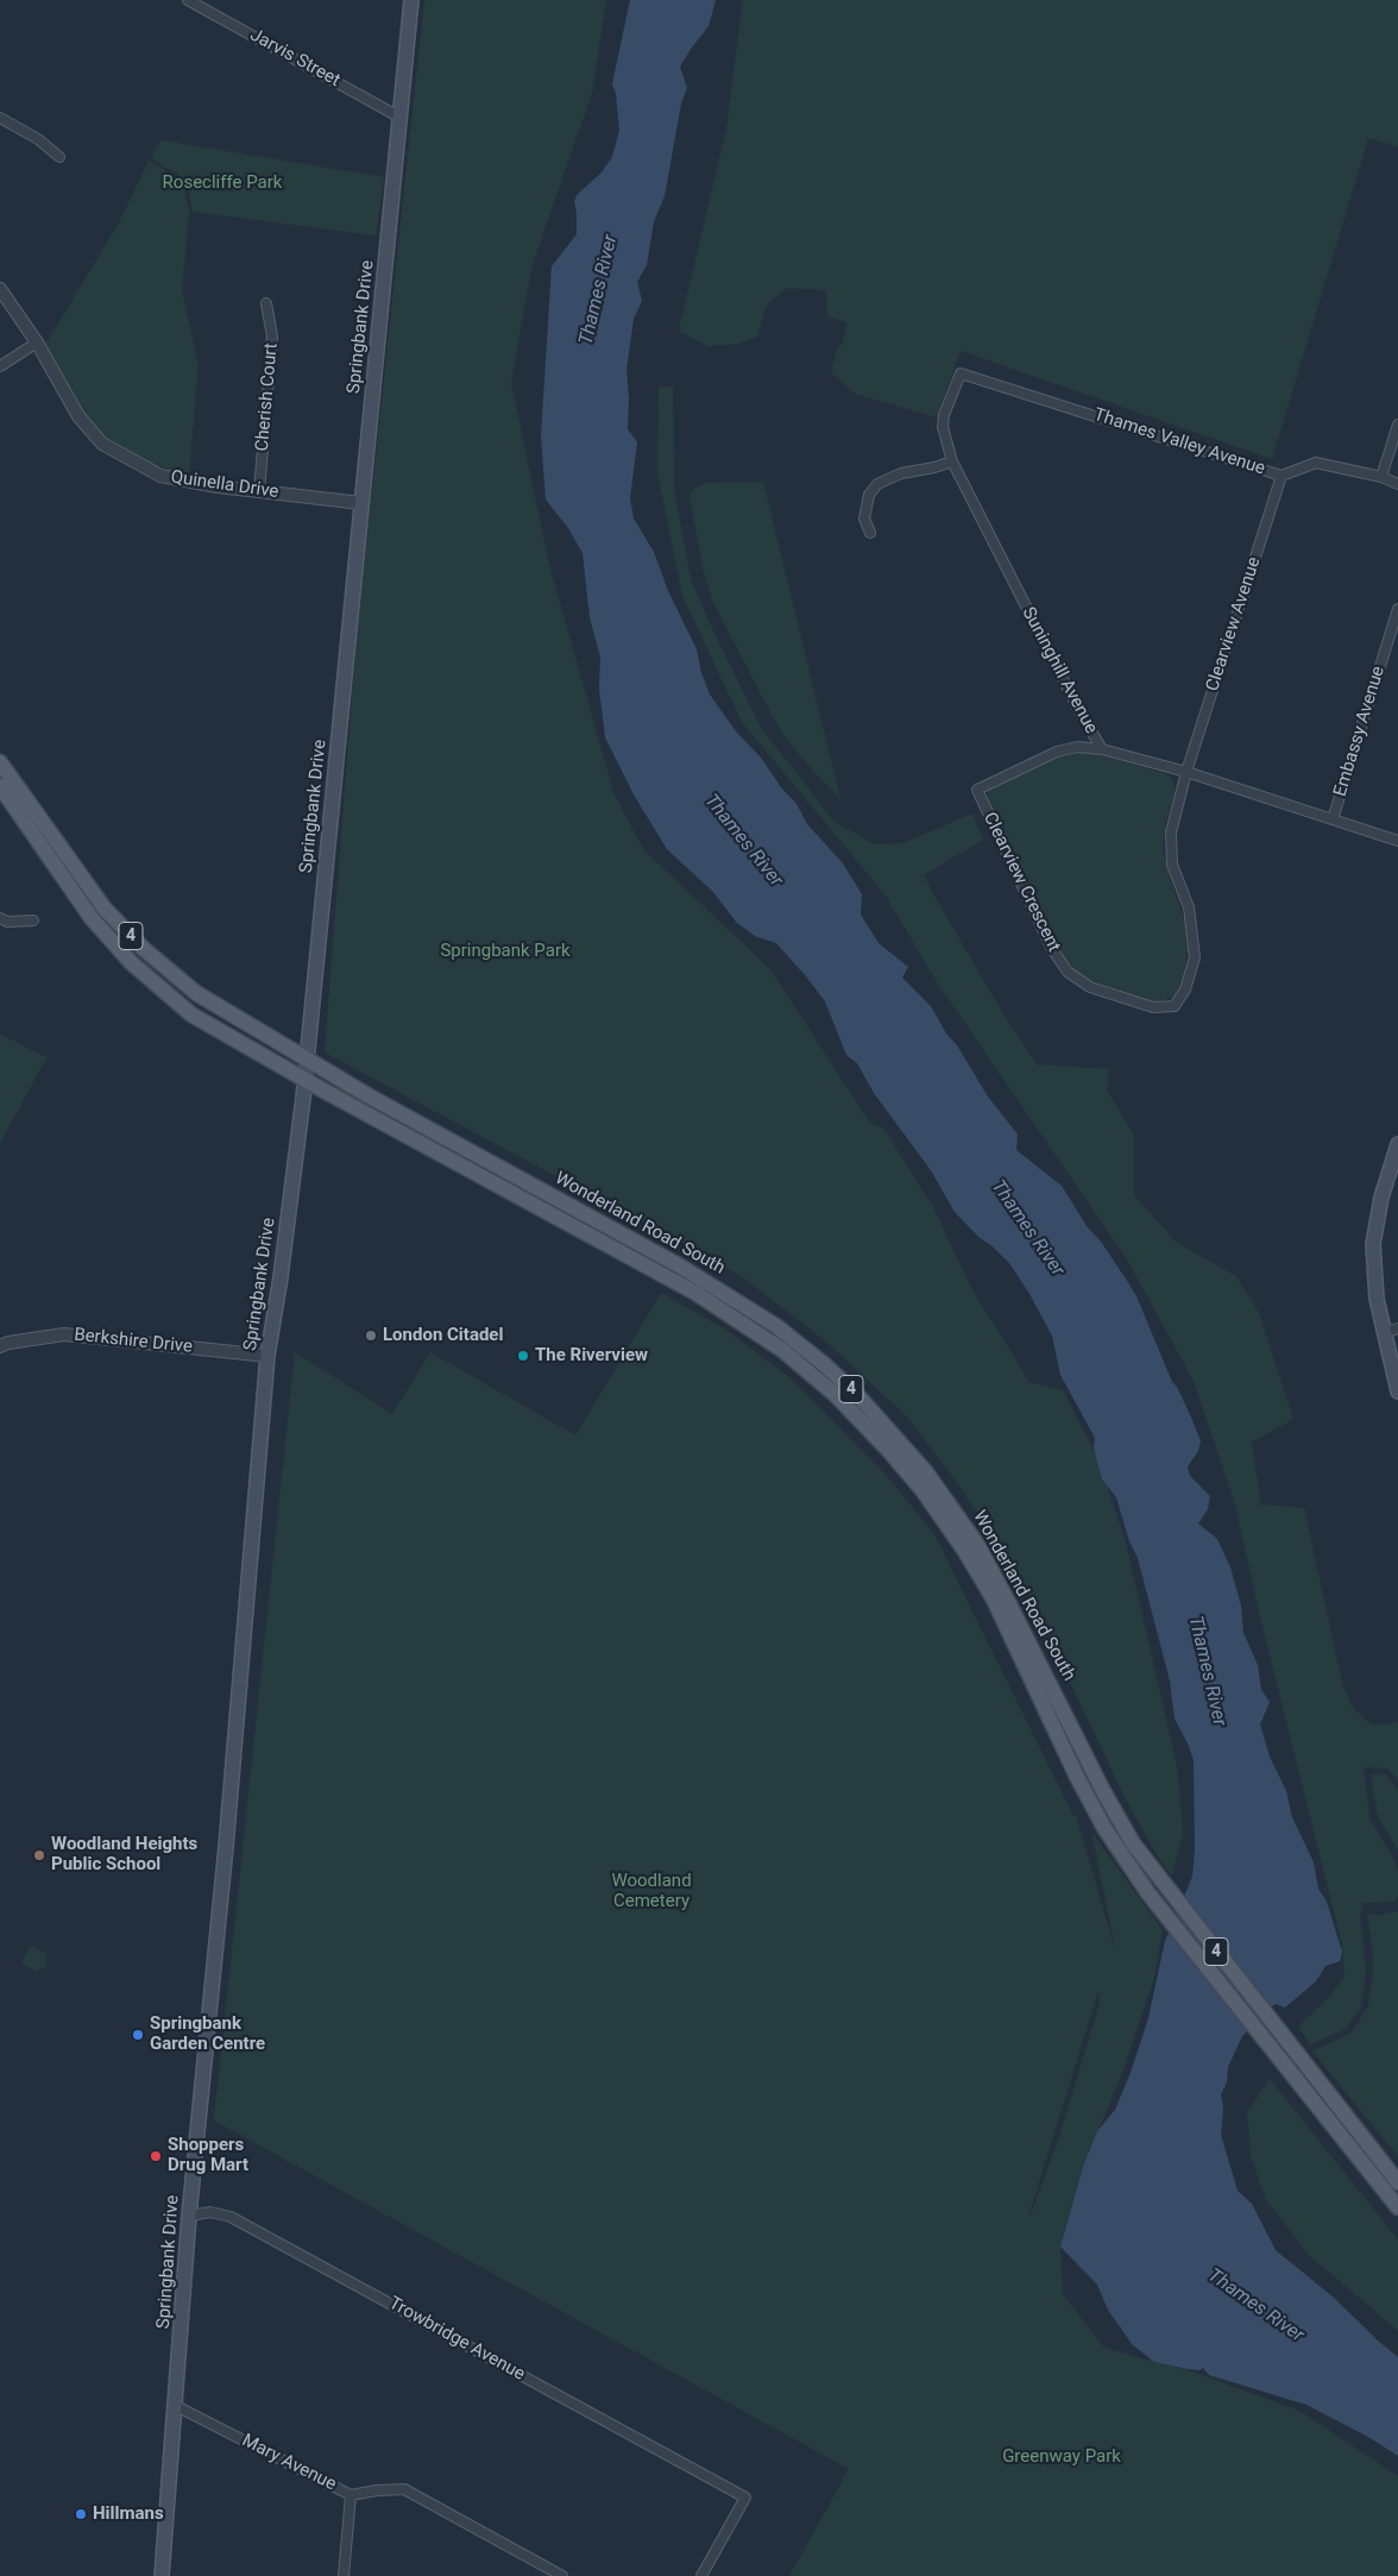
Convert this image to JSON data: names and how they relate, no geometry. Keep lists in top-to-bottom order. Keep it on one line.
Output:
{"streets":{"main road":["Springbank Drive","4","Wonderland Road South"],"street":["Jarvis Street","Cherish Court","Thames Valley Avenue","Quinella Drive","Clearview Avenue","Suninghill Avenue","Embassy Avenue","Clearview Crescent","Berkshire Drive","Trowbridge Avenue","Mary Avenue"]},"crossings":[["Jarvis Street","Springbank Drive"],["Springbank Drive","Quinella Drive"],["Springbank Drive","Wonderland Road South"],["Springbank Drive","Berkshire Drive"],["Springbank Drive","Trowbridge Avenue"],["Springbank Drive","Mary Avenue"],["Cherish Court","Quinella Drive"],["Thames Valley Avenue","Clearview Avenue"],["Thames Valley Avenue","Suninghill Avenue"],["Clearview Avenue","Suninghill Avenue"],["Clearview Avenue","Clearview Crescent"],["Suninghill Avenue","Embassy Avenue"],["Suninghill Avenue","Clearview Crescent"],["4","Wonderland Road South"]],"water":["Thames River"],"parks":["Rosecliffe Park","Springbank Park","Woodland Cemetery","Greenway Park"],"places":["London Citadel","The Riverview","Woodland Heights Public School","Springbank Garden Centre","Shoppers Drug Mart","Hillmans"]}
